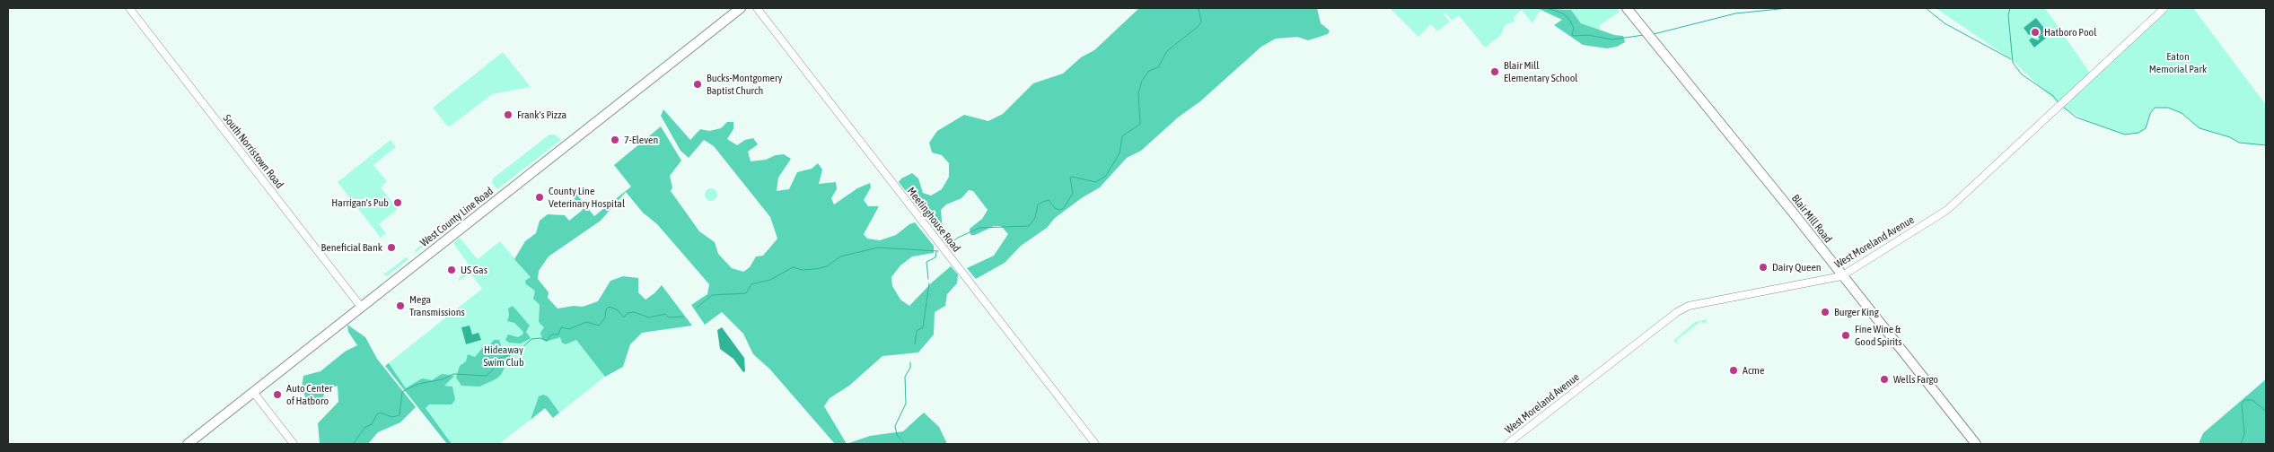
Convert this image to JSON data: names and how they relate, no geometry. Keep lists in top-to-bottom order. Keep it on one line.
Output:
{"streets":{"main road":["West County Line Road","Blair Mill Road"],"street":["South Norristown Road","Meetinghouse Road","West Moreland Avenue"]},"crossings":[["South Norristown Road","West County Line Road"],["Blair Mill Road","West Moreland Avenue"]],"parks":["Eaton Memorial Park","Hideaway Swim Club"],"places":["Hatboro Pool","Blair Mill Elementary School","Bucks-Montgomery Baptist Church","Frank's Pizza","7-Eleven","County Line Veterinary Hospital","Harrigan's Pub","Beneficial Bank","Dairy Queen","US Gas","Mega Transmissions","Burger King","Fine Wine & Good Spirits","Acme","Wells Fargo","Auto Center of Hatboro"]}
